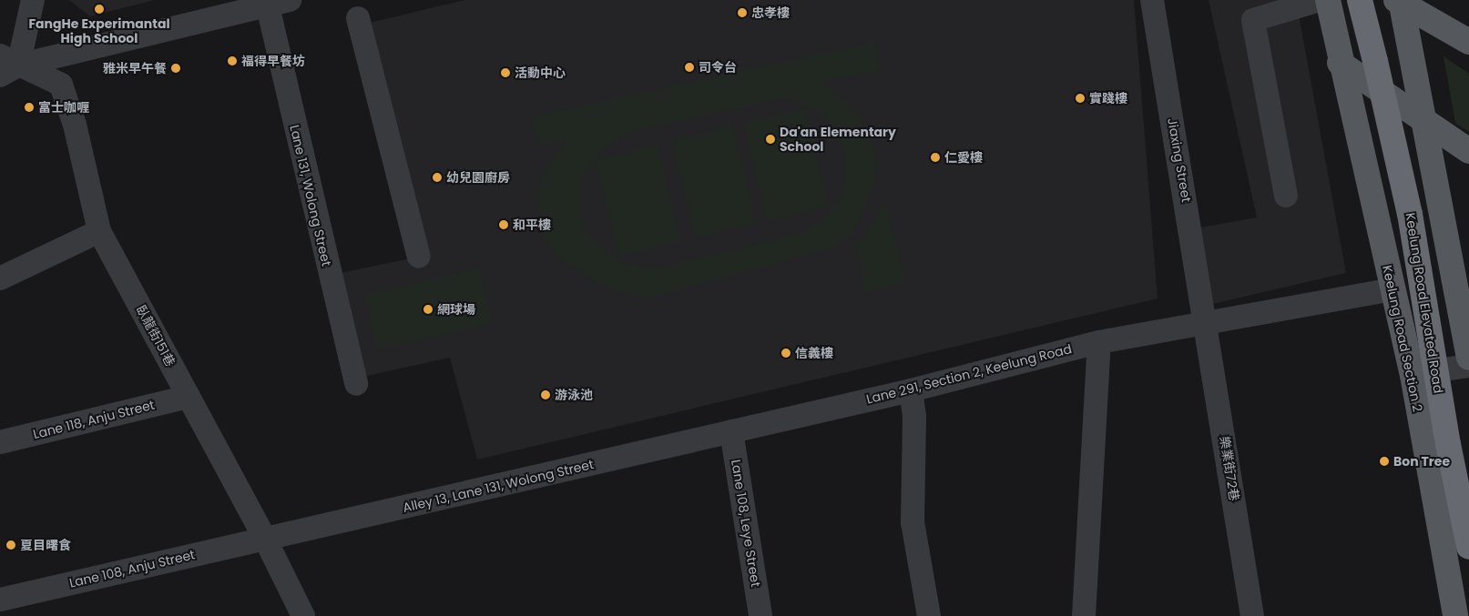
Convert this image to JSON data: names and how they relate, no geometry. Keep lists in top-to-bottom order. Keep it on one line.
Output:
{"streets":{"highway":["Keelung Road Elevated Road"],"main road":["Keelung Road Section 2"],"street":["Jiaxing Street","Lane 131, Wolong Street","臥龍街151巷","Lane 291, Section 2, Keelung Road","Lane 118, Anju Street","樂業街72巷","Alley 13, Lane 131, Wolong Street","Lane 108, Leye Street","Lane 108, Anju Street"]},"crossings":[["Jiaxing Street","Lane 291, Section 2, Keelung Road"],["Jiaxing Street","樂業街72巷"],["臥龍街151巷","Lane 118, Anju Street"],["臥龍街151巷","Alley 13, Lane 131, Wolong Street"],["臥龍街151巷","Lane 108, Anju Street"],["Keelung Road Section 2","Lane 291, Section 2, Keelung Road"],["Lane 291, Section 2, Keelung Road","樂業街72巷"],["Lane 291, Section 2, Keelung Road","Alley 13, Lane 131, Wolong Street"],["Lane 291, Section 2, Keelung Road","Lane 108, Leye Street"],["Alley 13, Lane 131, Wolong Street","Lane 108, Leye Street"],["Alley 13, Lane 131, Wolong Street","Lane 108, Anju Street"]],"places":["FangHe Experimantal High School","忠孝樓","福得早餐坊","司令台","雅米早午餐","活動中心","實踐樓","富士咖喱","Da'an Elementary School","仁愛樓","幼兒園廚房","和平樓","網球場","信義樓","游泳池","Bon Tree","夏目曙食"]}
